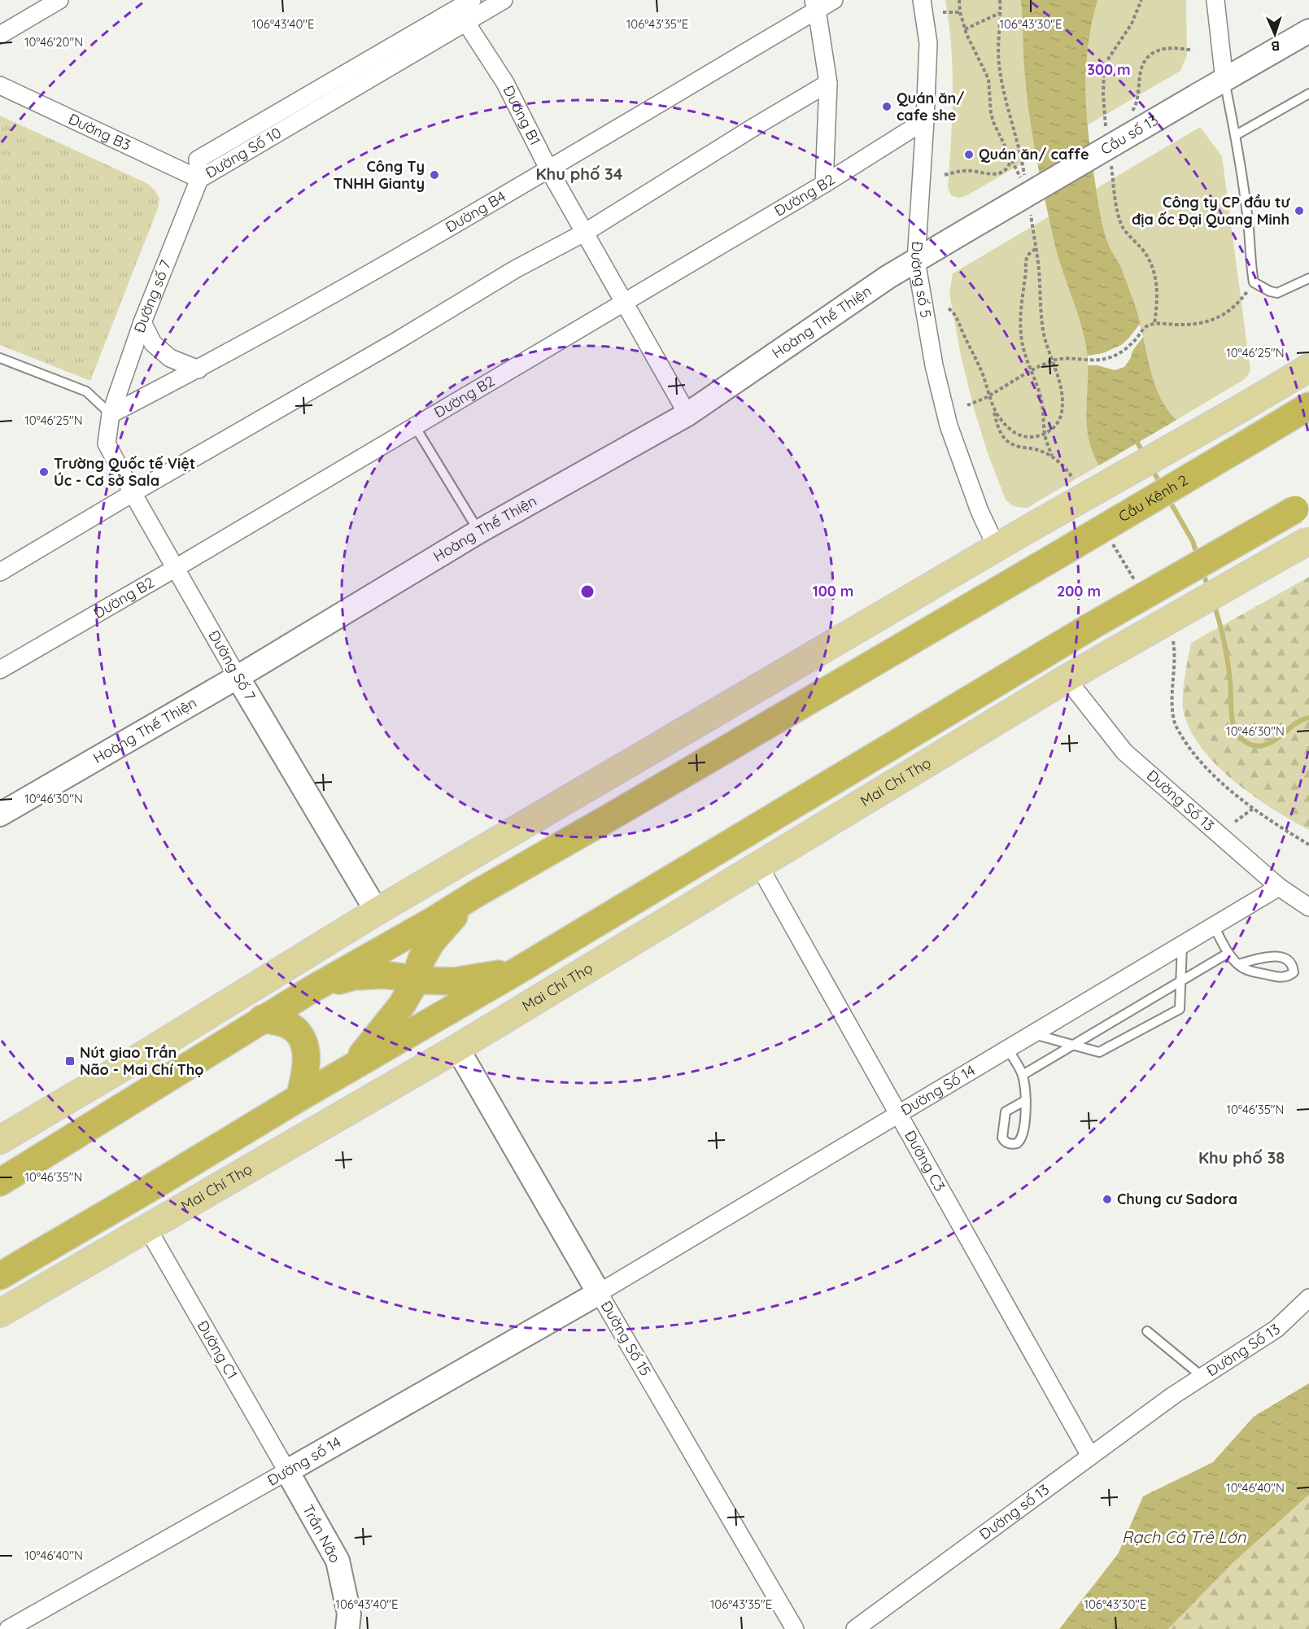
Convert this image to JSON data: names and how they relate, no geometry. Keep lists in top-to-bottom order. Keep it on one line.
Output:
{"streets":{"highway":["Cầu Kênh 2"],"main road":["Mai Chí Thọ"],"street":["Đướng B1","Đường B3","Cầu số 13","Đường Số 10","Đường B2","Đường B4","Đường số 5","Đường số 7","Hoàng Thế Thiện","Đường Số 7","Đường Số 13","Đường Số 14","Đường C3","Đường Số 15","Đường C1","Đường số 14","Đường số 13","Trần Não"]},"crossings":[["Đướng B1","Đường Số 10"],["Đướng B1","Đường B2"],["Đướng B1","Đường B4"],["Đướng B1","Hoàng Thế Thiện"],["Đường B3","Đường Số 10"],["Đường B3","Đường số 7"],["Cầu số 13","Hoàng Thế Thiện"],["Đường Số 10","Đường số 7"],["Đường B2","Đường số 5"],["Đường B2","Đường Số 7"],["Đường B4","Đường số 7"],["Đường B4","Đường Số 7"],["Đường số 5","Hoàng Thế Thiện"],["Đường số 7","Đường Số 7"],["Hoàng Thế Thiện","Đường Số 7"],["Mai Chí Thọ","Đường Số 13"],["Mai Chí Thọ","Đường C3"],["Mai Chí Thọ","Đường Số 15"],["Mai Chí Thọ","Đường C1"],["Đường Số 13","Đường Số 14"],["Đường Số 13","Đường số 13"],["Đường Số 14","Đường C3"],["Đường Số 14","Đường Số 15"],["Đường Số 14","Đường số 14"],["Đường C3","Đường số 13"],["Đường Số 15","Đường số 14"],["Đường C1","Đường số 14"],["Đường C1","Trần Não"],["Đường số 14","Trần Não"]],"districts":["Khu phố 34","Khu phố 38"],"water":["Rạch Cá Trê Lớn"],"places":{"other":["Quán ăn/ cafe she","Quán ăn/ caffe","Công Ty TNHH Gianty","Công ty CP đầu tư địa ốc Đại Quang Minh","Trường Quốc tế Việt Úc - Cơ sở Sala","Chung cư Sadora"],"transit":["Nút giao Trần Não - Mai Chí Thọ"]},"north":"bottom","coordinates":["106°43'40\"E","106°43'35\"E","106°43'30\"E","10°46'20\"N","10°46'25\"N","10°46'30\"N","10°46'35\"N","10°46'40\"N"],"rings":["300 m","100 m","200 m"]}
